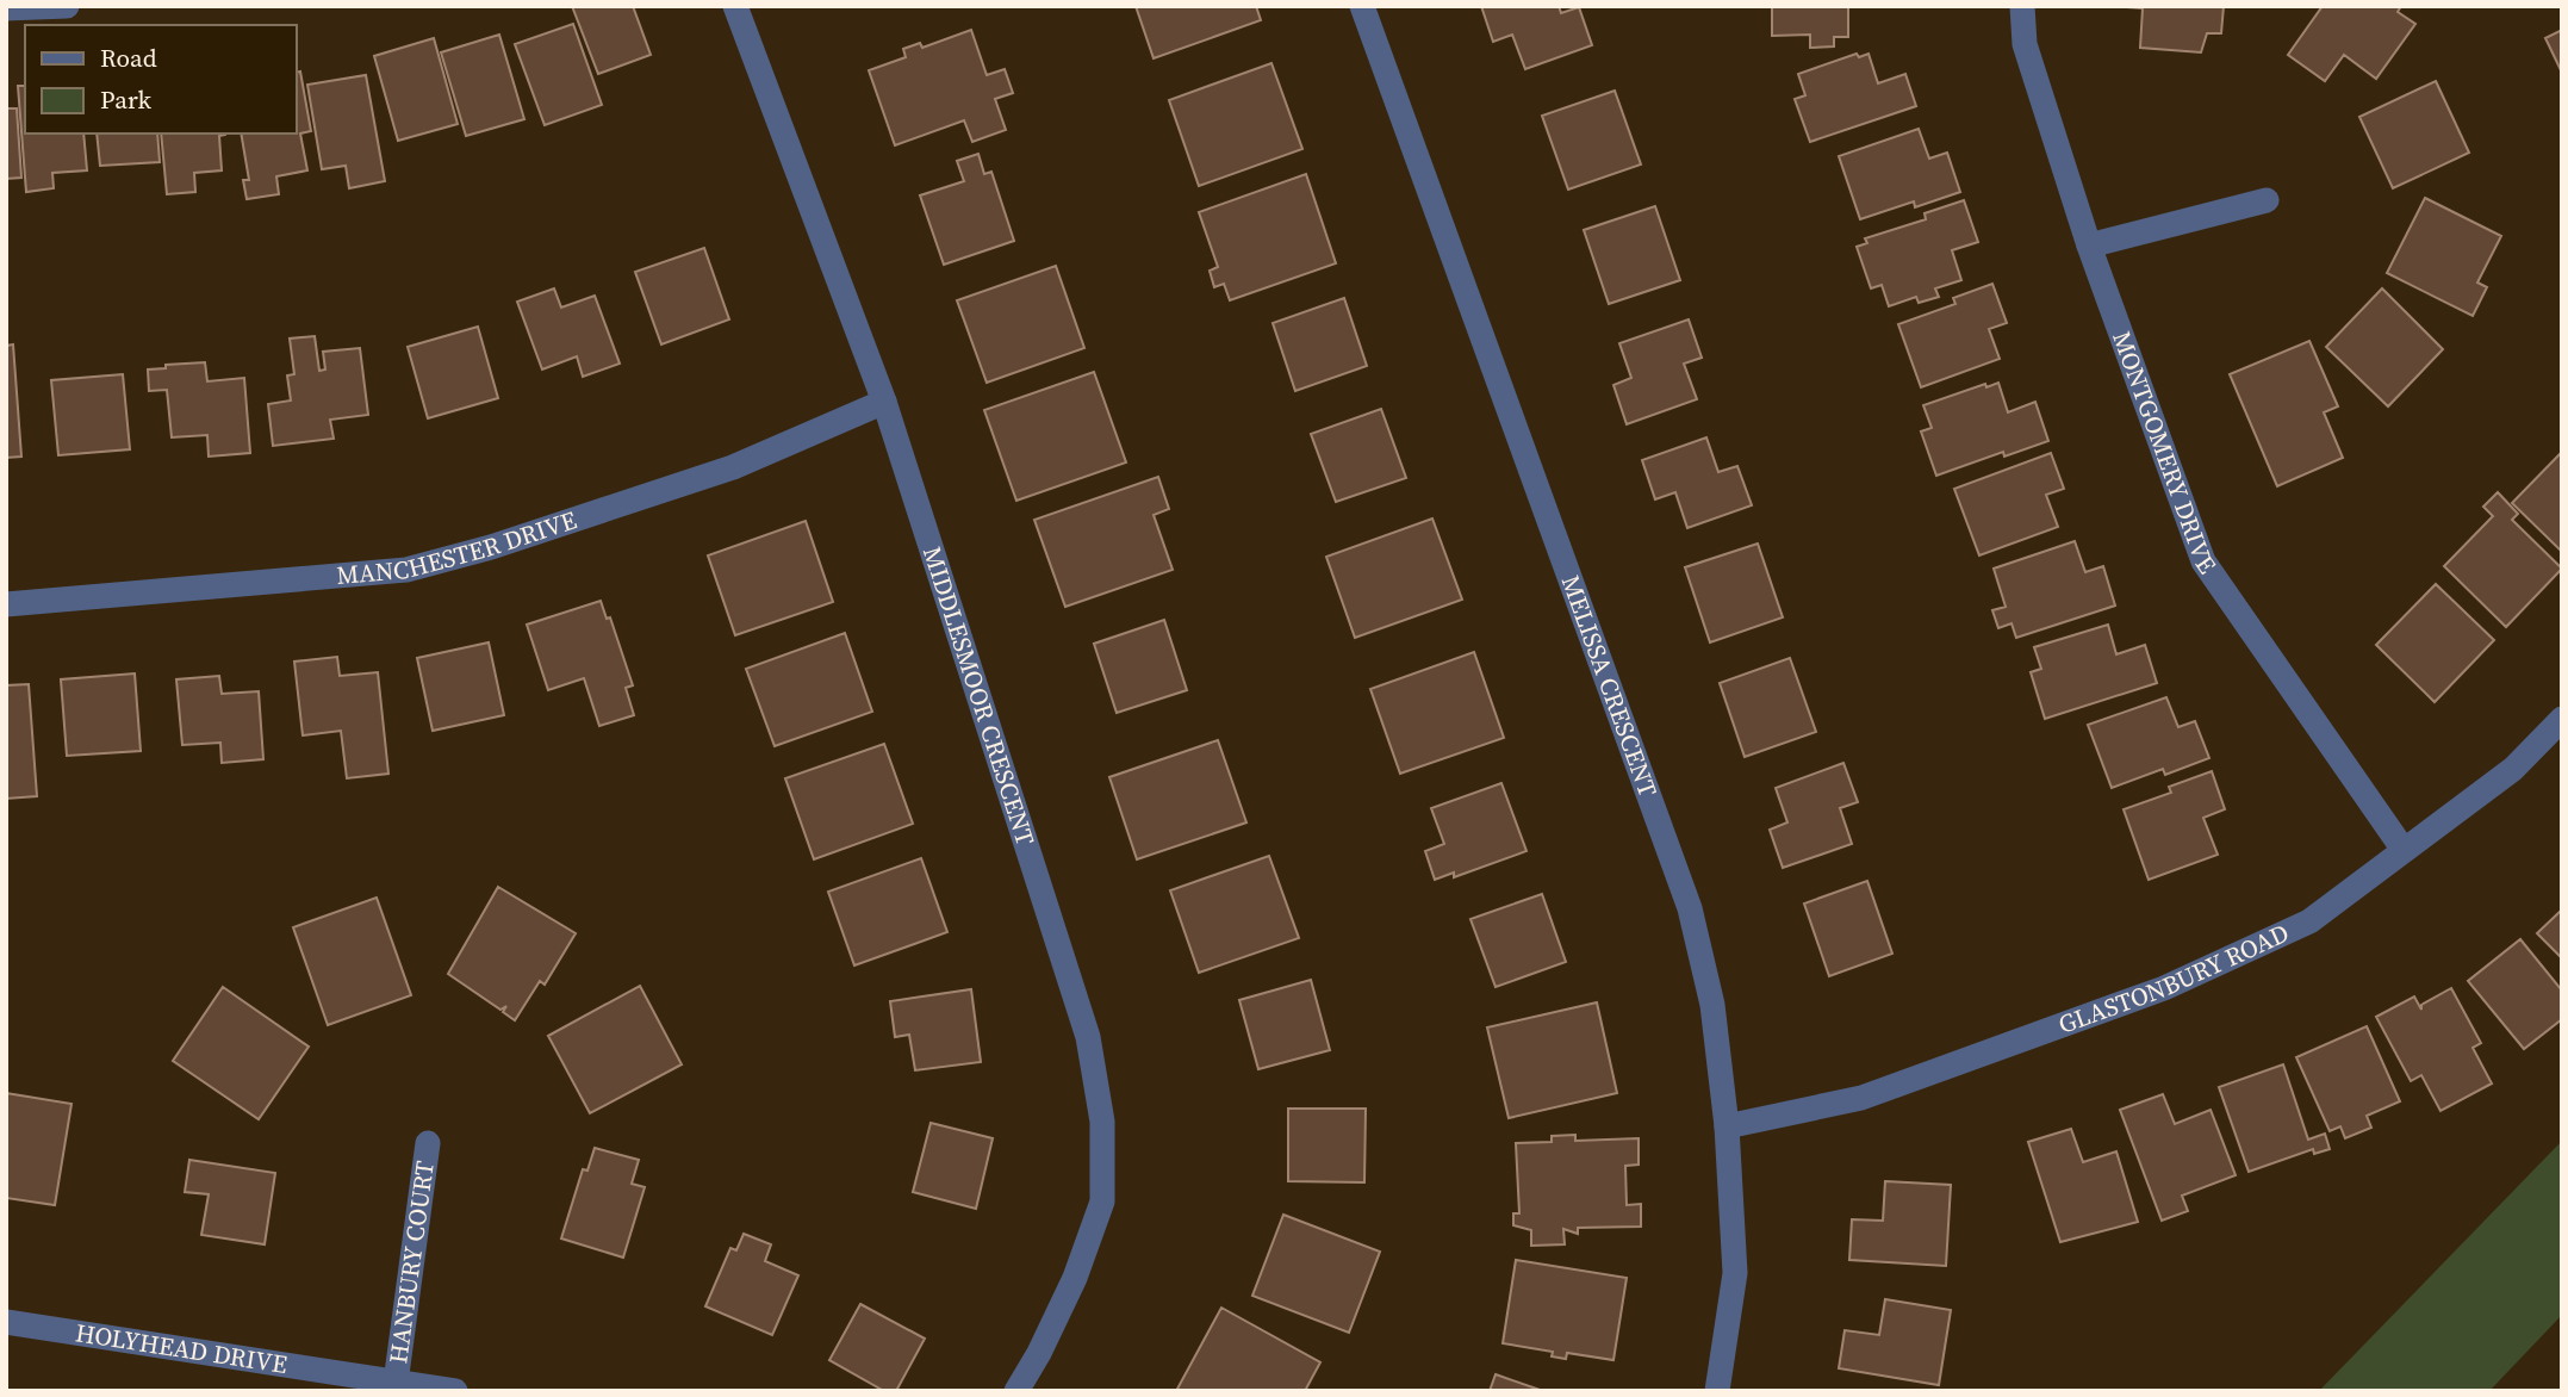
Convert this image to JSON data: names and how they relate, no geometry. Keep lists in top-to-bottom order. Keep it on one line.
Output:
{"streets":{"street":["MONTGOMERY DRIVE","MANCHESTER DRIVE","MELISSA CRESCENT","MIDDLESMOOR CRESCENT","GLASTONBURY ROAD","HANBURY COURT","HOLYHEAD DRIVE"]},"crossings":[["MONTGOMERY DRIVE","GLASTONBURY ROAD"],["MANCHESTER DRIVE","MIDDLESMOOR CRESCENT"],["MELISSA CRESCENT","GLASTONBURY ROAD"],["HANBURY COURT","HOLYHEAD DRIVE"]],"legend":["Road","Park"]}
